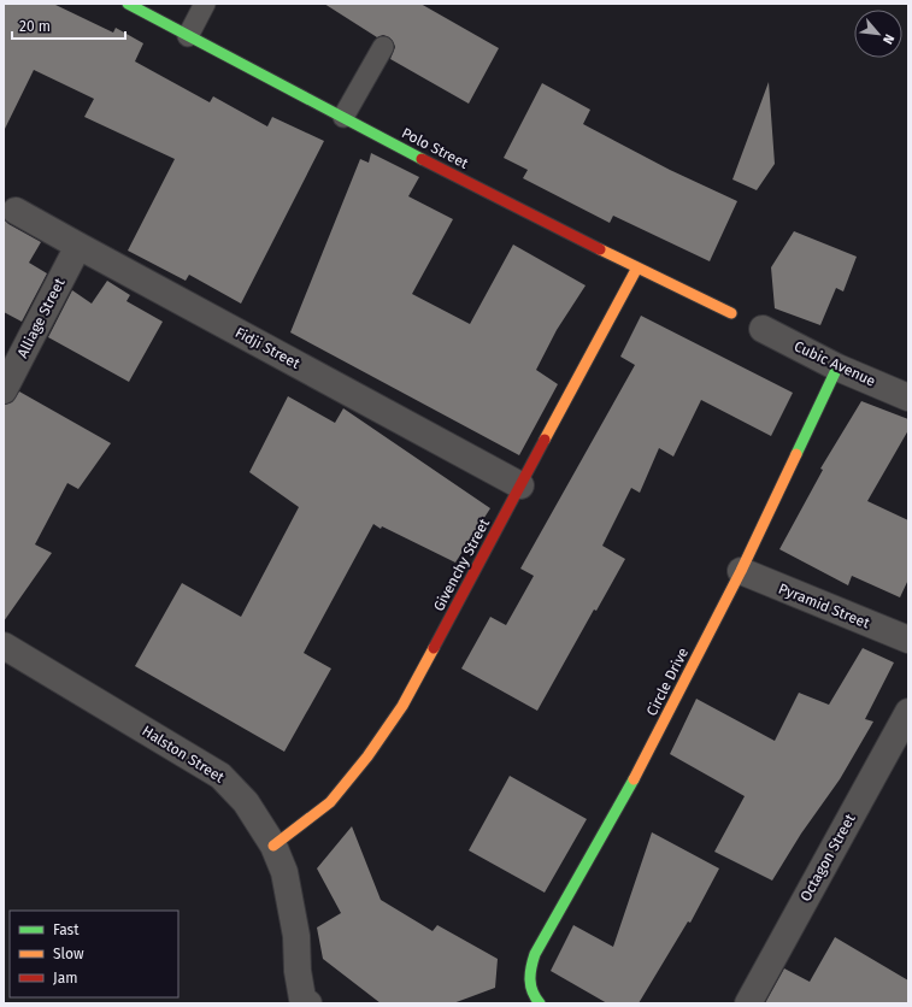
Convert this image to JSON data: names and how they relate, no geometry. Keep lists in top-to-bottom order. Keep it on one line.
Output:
{"streets":{"street":["Polo Street","Alliage Street","Fidji Street","Cubic Avenue","Givenchy Street","Pyramid Street","Circle Drive","Halston Street","Octagon Street"]},"crossings":[["Polo Street","Givenchy Street"],["Alliage Street","Fidji Street"],["Fidji Street","Givenchy Street"],["Cubic Avenue","Circle Drive"],["Givenchy Street","Halston Street"],["Pyramid Street","Circle Drive"]],"legend":["Fast","Slow","Jam"],"scale_bar":"20 m","north":"bottom right"}
